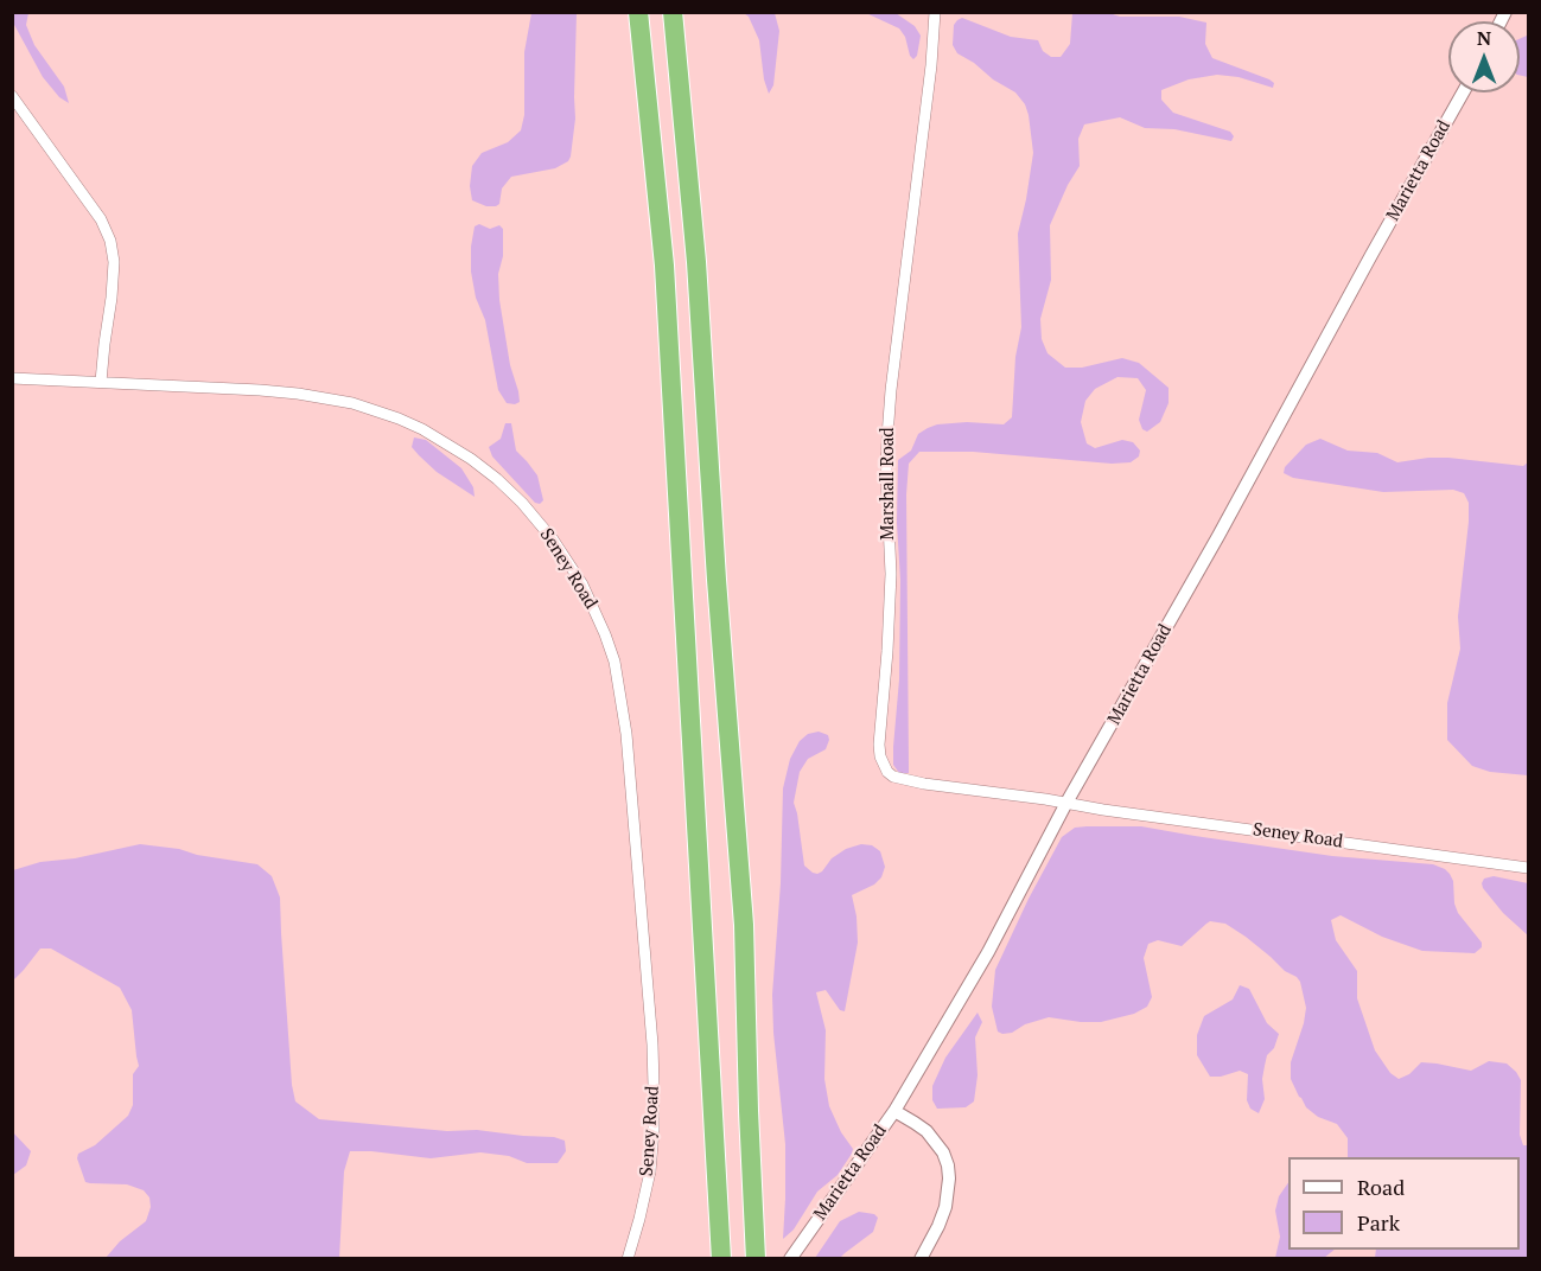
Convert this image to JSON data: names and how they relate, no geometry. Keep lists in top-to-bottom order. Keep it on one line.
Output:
{"streets":{"street":["Marietta Road","Marshall Road","Seney Road"]},"crossings":[["Marietta Road","Marshall Road"],["Marietta Road","Seney Road"],["Marshall Road","Seney Road"]],"legend":["Road","Park"],"north":"top"}
